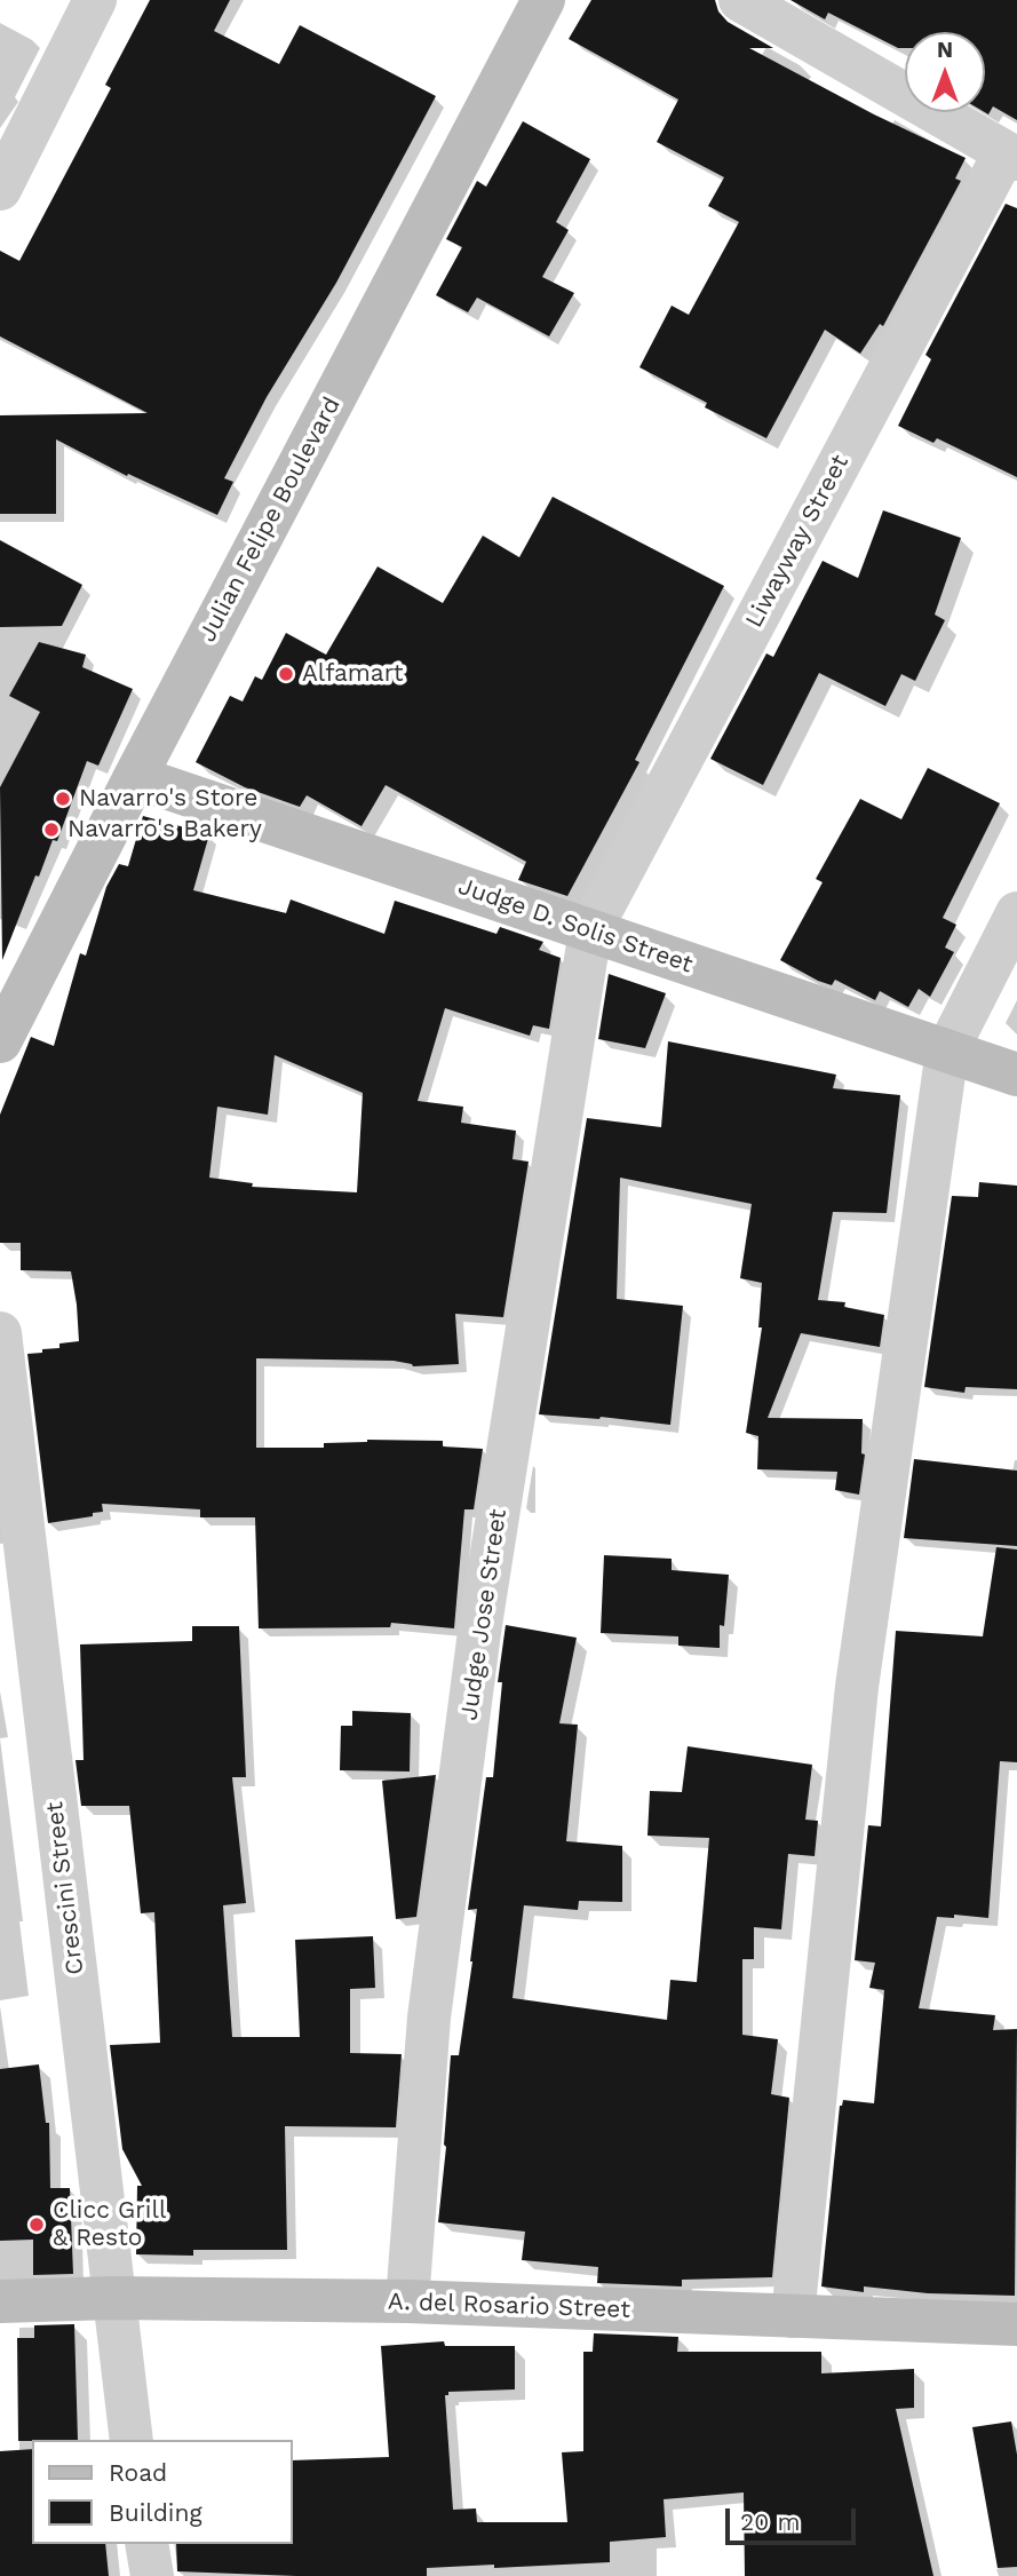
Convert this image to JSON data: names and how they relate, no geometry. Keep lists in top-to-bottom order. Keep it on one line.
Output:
{"streets":{"street":["Julian Felipe Boulevard","Liwayway Street","Judge D. Solis Street","Judge Jose Street","Crescini Street","A. del Rosario Street"]},"crossings":[["Julian Felipe Boulevard","Judge D. Solis Street"],["Liwayway Street","Judge D. Solis Street"],["Liwayway Street","Judge Jose Street"],["Judge D. Solis Street","Judge Jose Street"],["Judge Jose Street","A. del Rosario Street"],["Crescini Street","A. del Rosario Street"]],"places":["Alfamart","Navarro's Store","Navarro's Bakery","Clicc Grill & Resto"],"legend":["Road","Building"],"scale_bar":"20 m","north":"top"}
